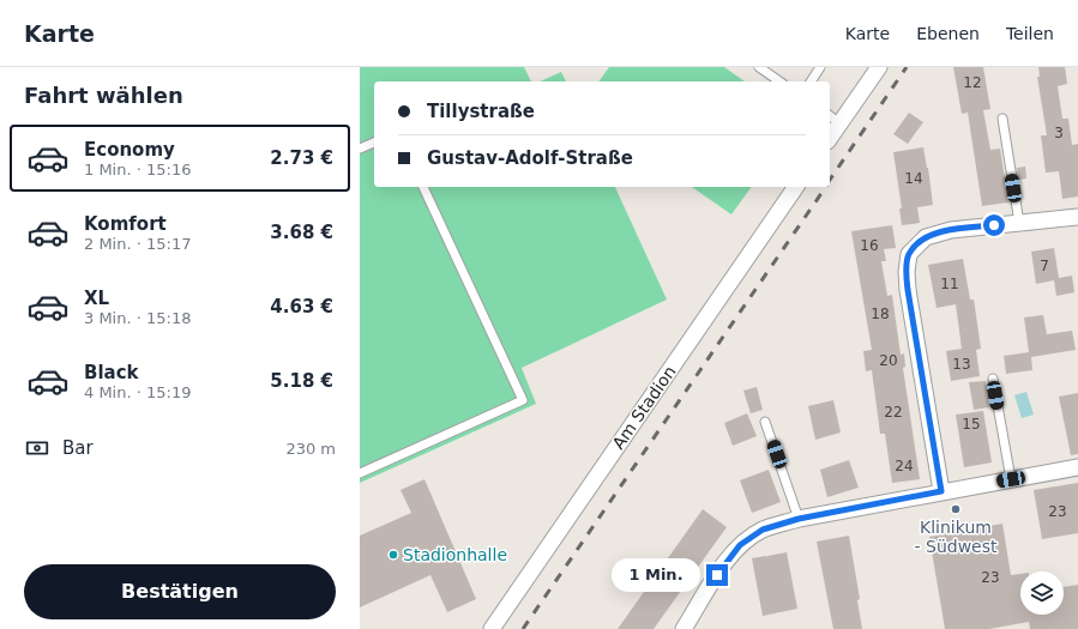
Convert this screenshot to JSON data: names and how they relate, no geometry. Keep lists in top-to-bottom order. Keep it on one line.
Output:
{"streets":{"street":["Am Stadion"]},"places":["Klinikum - Südwest","Stadionhalle"],"house_numbers":["12","3","14","16","7","11","18","20","13","22","15","24","23","23"],"page":{"header":"Karte","nav":["Karte","Ebenen","Teilen"],"heading":"Fahrt wählen","banner":["Tillystraße","Gustav-Adolf-Straße"],"list":[{"name":"Economy","note":"1 Min. · 15:16","value":"2.73 €"},{"name":"Komfort","note":"2 Min. · 15:17","value":"3.68 €"},{"name":"XL","note":"3 Min. · 15:18","value":"4.63 €"},{"name":"Black","note":"4 Min. · 15:19","value":"5.18 €"}],"pay":["Bar","230 m"],"buttons":"Bestätigen","bubble":"1 Min."}}
